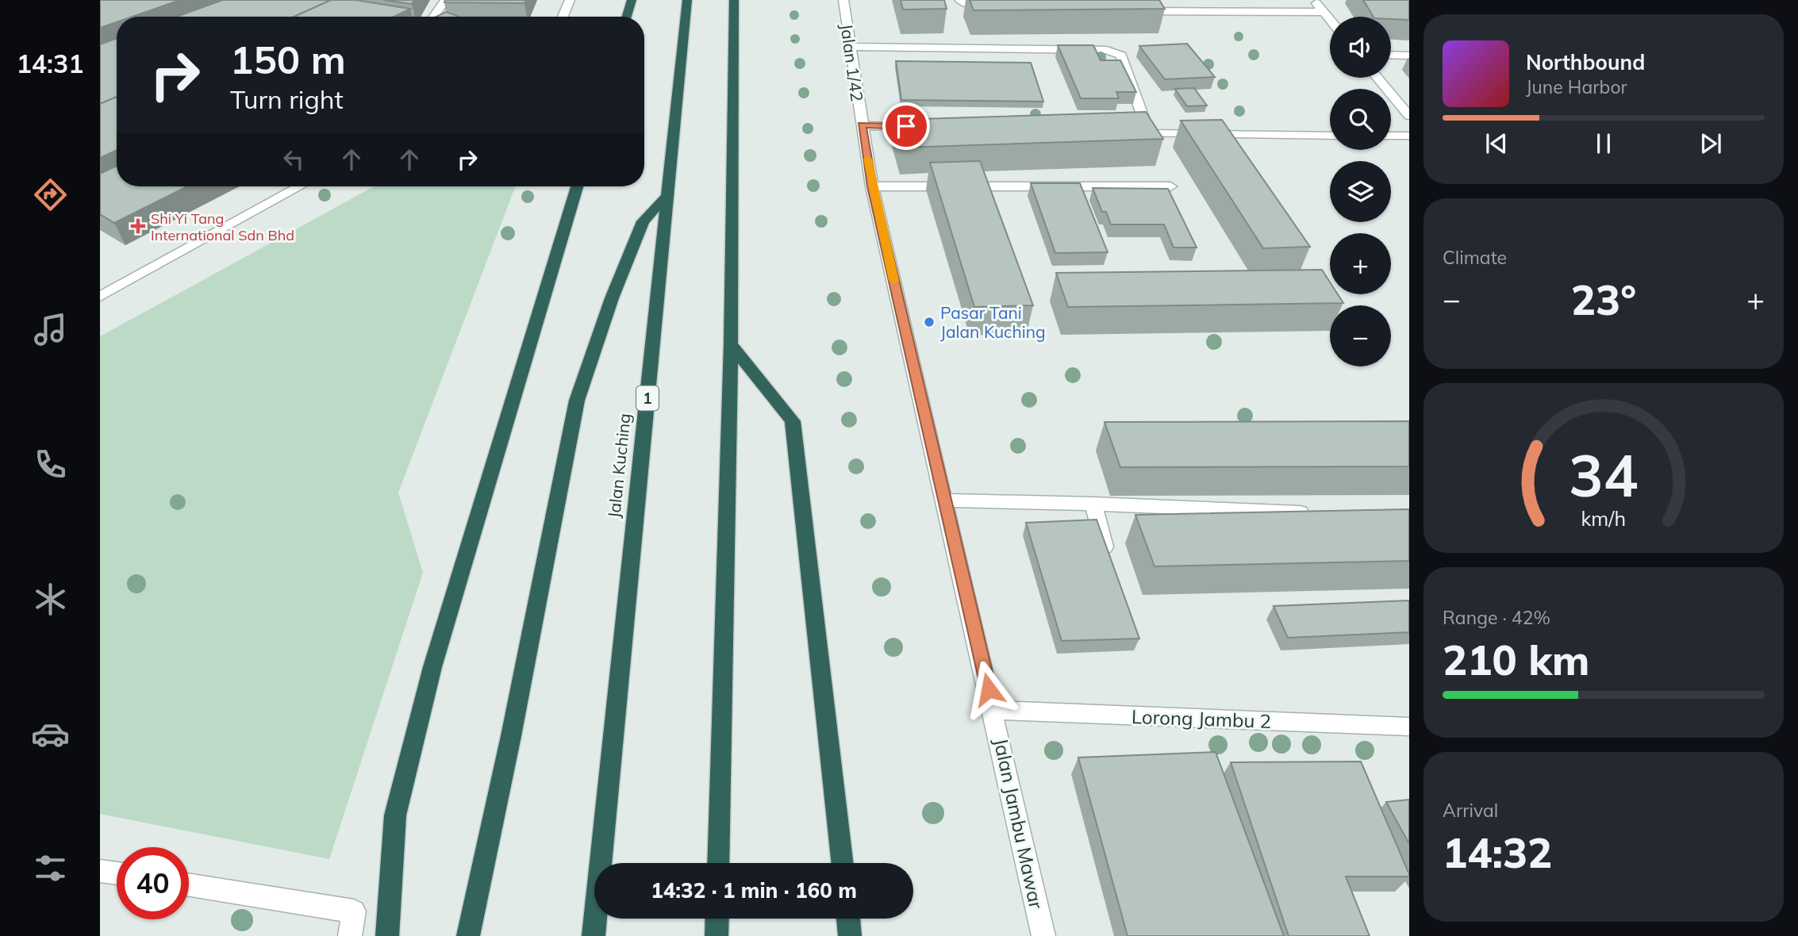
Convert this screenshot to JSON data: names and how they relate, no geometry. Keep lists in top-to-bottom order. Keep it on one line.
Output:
{"streets":{"highway":["1","Jalan Kuching"],"street":["Jalan 1/42","Lorong Jambu 2","Jalan Jambu Mawar"]},"crossings":[["Jalan 1/42","Lorong Jambu 2"],["Jalan 1/42","Jalan Jambu Mawar"],["Lorong Jambu 2","Jalan Jambu Mawar"]],"places":{"health":["Shi Yi Tang International Sdn Bhd"],"other":["Pasar Tani Jalan Kuching"]},"page":{"tabs":"14:31","map_buttons":["+","−"],"turn":["150 m","Turn right"],"song":["Northbound","June Harbor"],"tile":["Climate",["Range · 42%","210 km"],["Arrival","14:32"]],"heat":["−","23°","+"],"limit":"40","trip":"14:32 · 1 min · 160 m","gauge":["34","km/h"]}}
